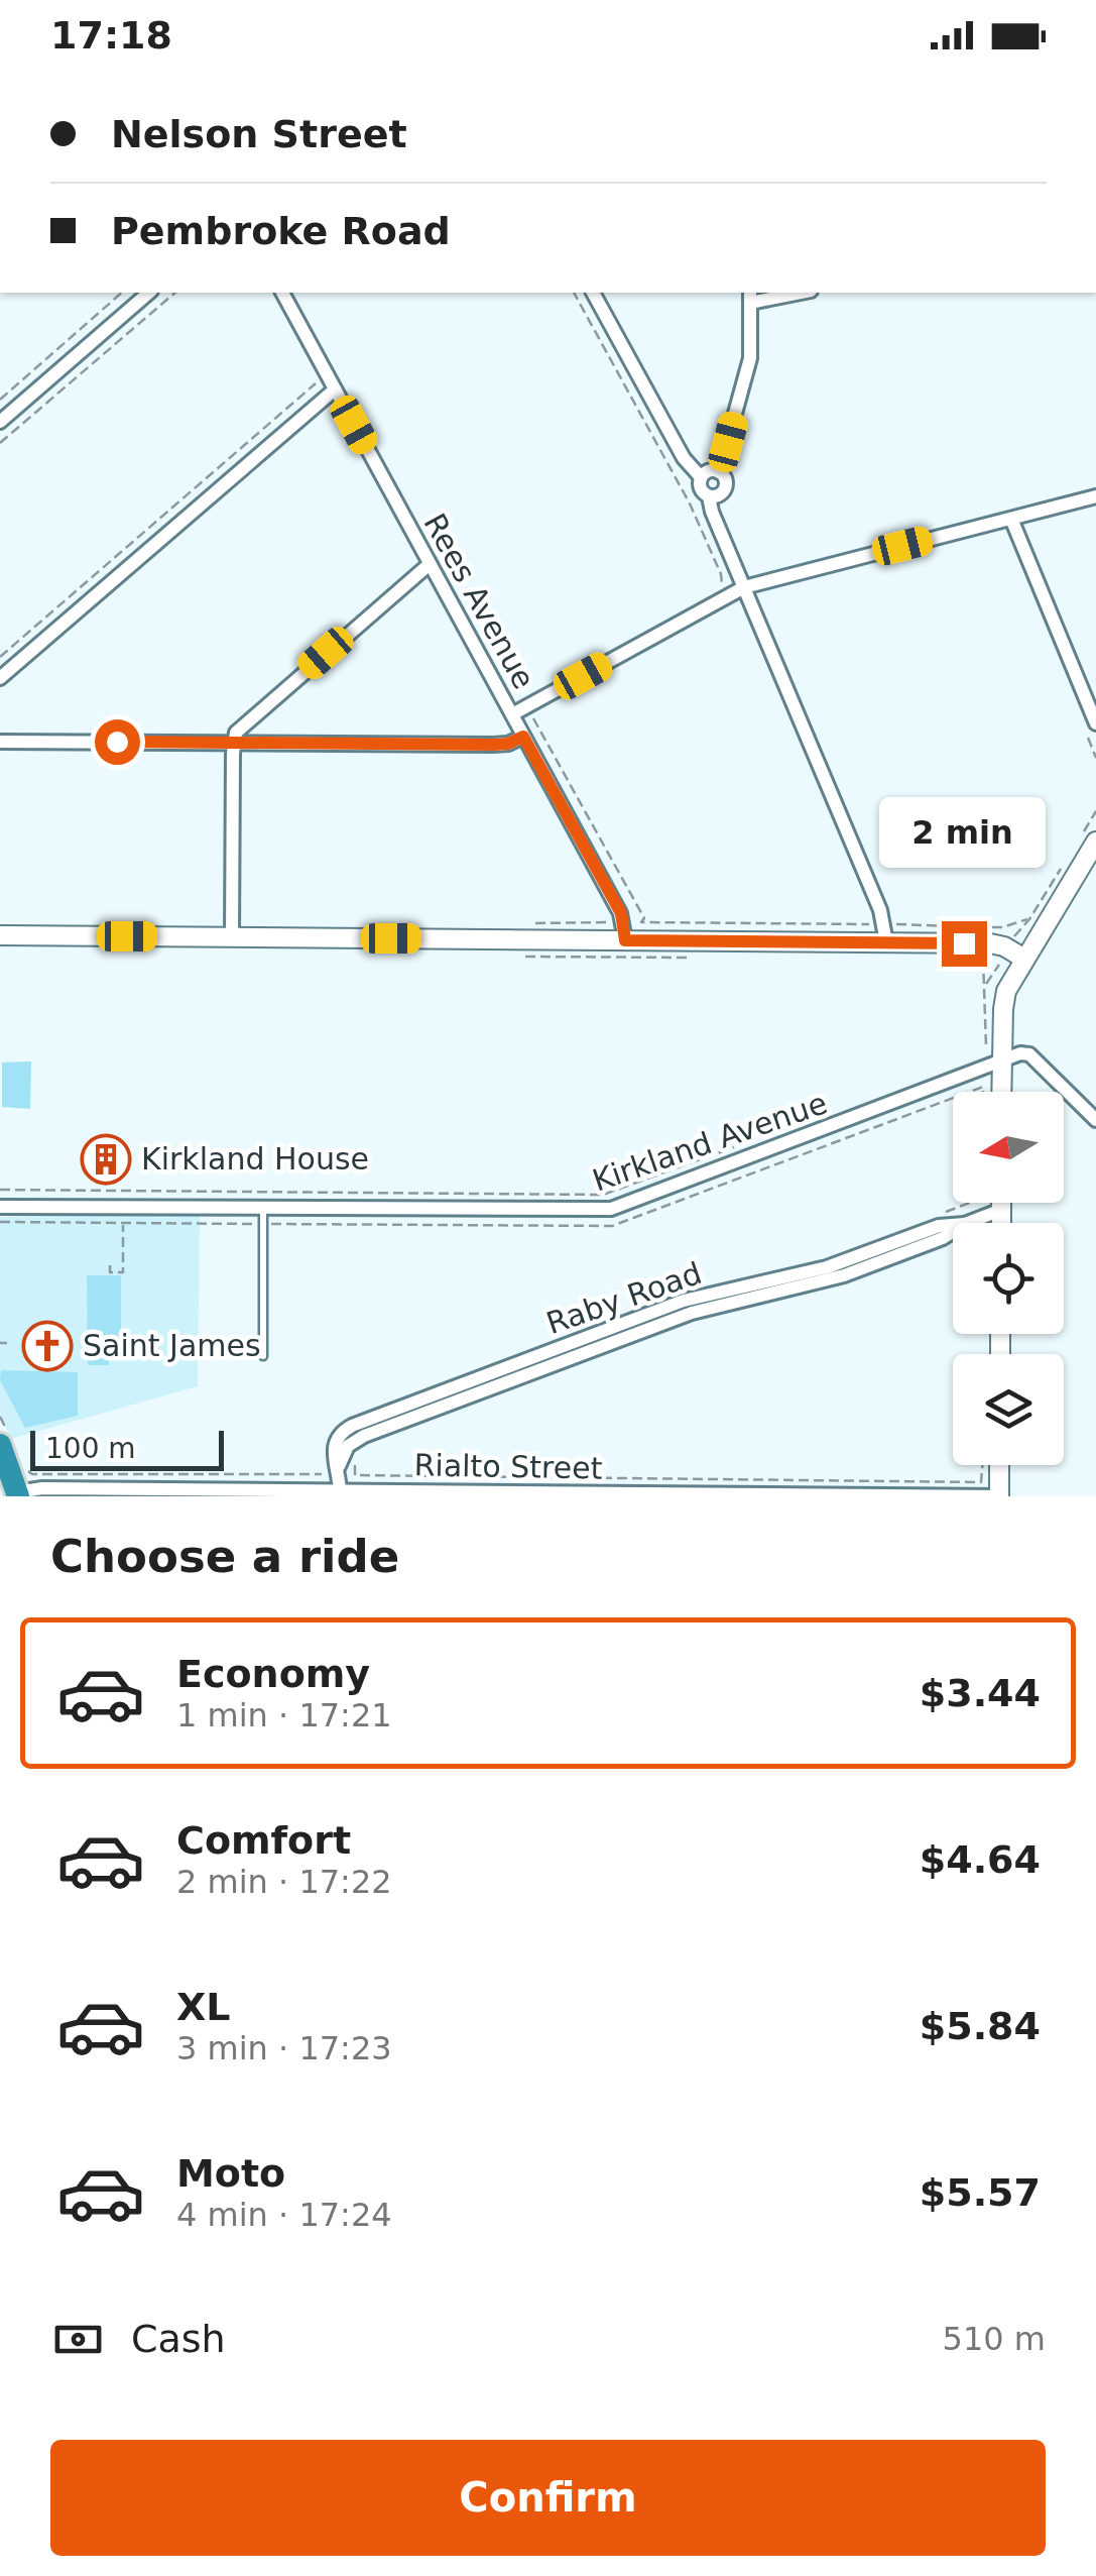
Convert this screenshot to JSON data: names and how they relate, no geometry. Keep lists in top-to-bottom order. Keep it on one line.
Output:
{"streets":{"street":["Rees Avenue","Kirkland Avenue","Raby Road","Rialto Street"]},"crossings":[["Raby Road","Rialto Street"]],"places":{"building":["Kirkland House"],"church":["Saint James"]},"scale_bar":"100 m","north":"left","page":{"status":"17:18","banner":["Nelson Street","Pembroke Road"],"bubble":"2 min","scale":"100 m","heading":"Choose a ride","list":[{"name":"Economy","note":"1 min · 17:21","value":"$3.44"},{"name":"Comfort","note":"2 min · 17:22","value":"$4.64"},{"name":"XL","note":"3 min · 17:23","value":"$5.84"},{"name":"Moto","note":"4 min · 17:24","value":"$5.57"}],"pay":["Cash","510 m"],"buttons":"Confirm"}}
